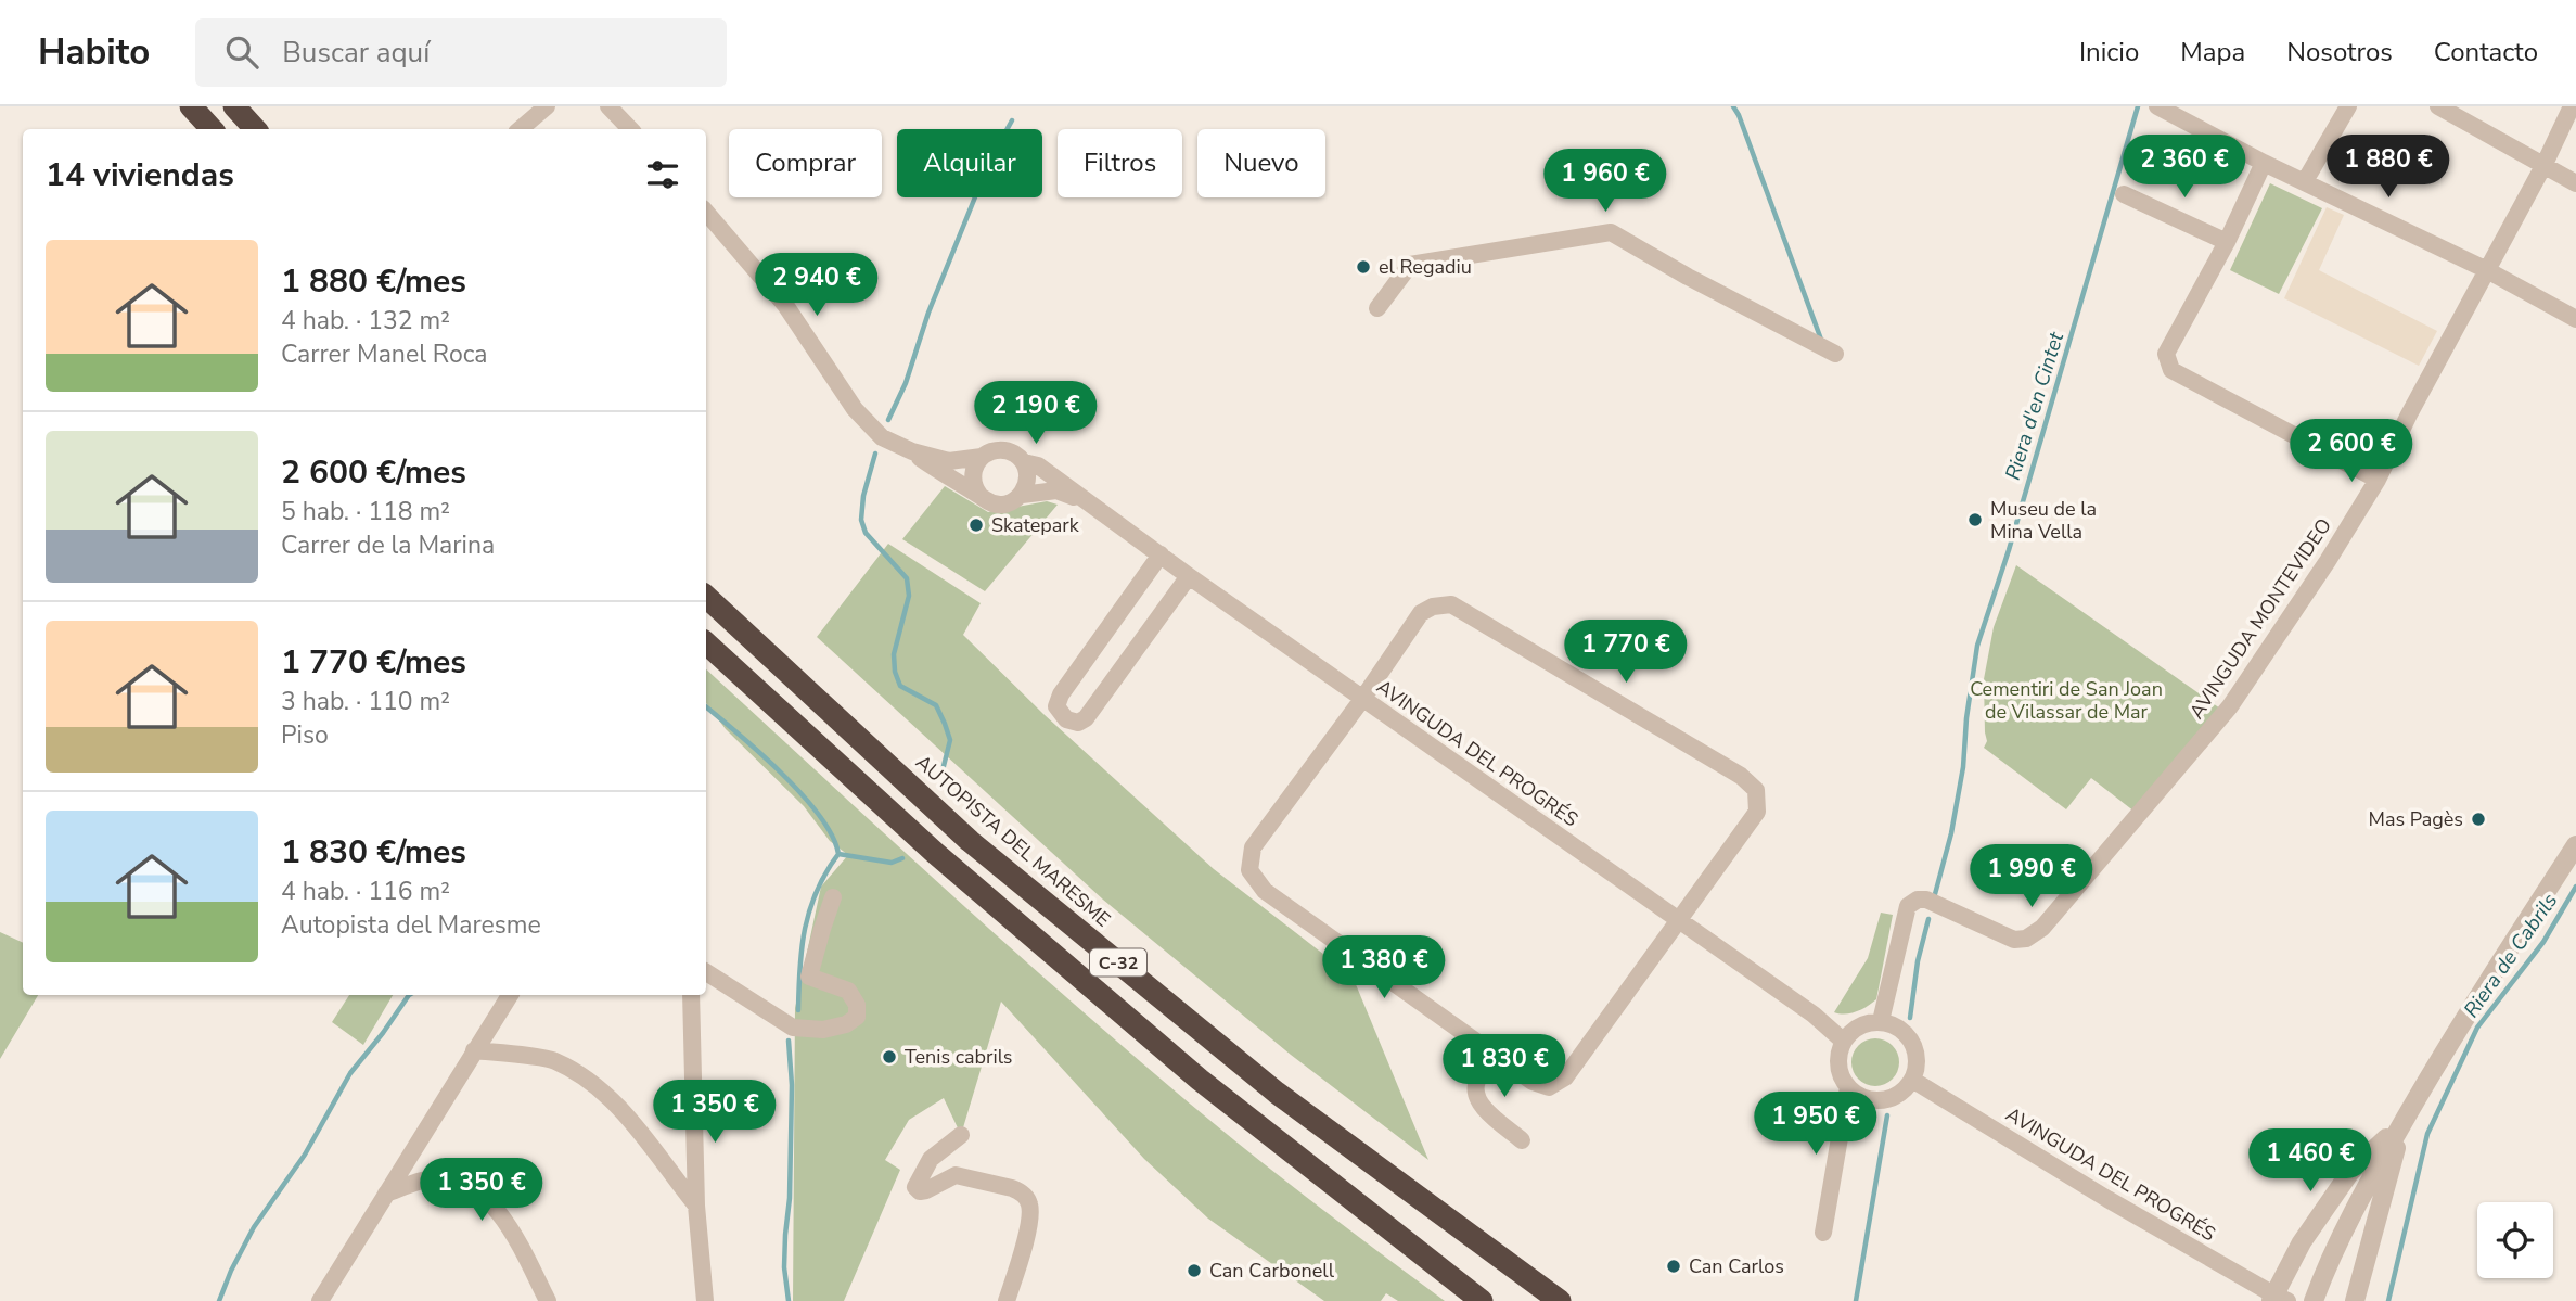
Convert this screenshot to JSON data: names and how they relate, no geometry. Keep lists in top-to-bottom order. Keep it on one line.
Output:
{"streets":{"highway":["AUTOPISTA DEL MARESME","C-32"],"street":["AVINGUDA MONTEVIDEO","AVINGUDA DEL PROGRÉS"]},"crossings":[["AVINGUDA MONTEVIDEO","AVINGUDA DEL PROGRÉS"]],"water":["Riera d'en Cintet","Riera de Cabrils"],"parks":["Cementiri de San Joan de Vilassar de Mar"],"places":["el Regadiu","Museu de la Mina Vella","Skatepark","Mas Pagès","Tenis cabrils","Can Carlos","Can Carbonell"],"page":{"header":"Habito","search":"Buscar aquí","nav":["Inicio","Mapa","Nosotros","Contacto"],"chip":["Comprar","Alquilar","Filtros","Nuevo"],"heading":"14 viviendas","price":["2 360 €","1 880 €","1 960 €","2 940 €","2 190 €","2 600 €","1 770 €","1 990 €","1 380 €","1 830 €","1 350 €","1 950 €","1 460 €","1 350 €"],"list":[{"name":"1 880 €/mes","note":"4 hab. · 132 m² · Carrer Manel Roca"},{"name":"2 600 €/mes","note":"5 hab. · 118 m² · Carrer de la Marina"},{"name":"1 770 €/mes","note":"3 hab. · 110 m² · Piso"},{"name":"1 830 €/mes","note":"4 hab. · 116 m² · Autopista del Maresme"}]}}
